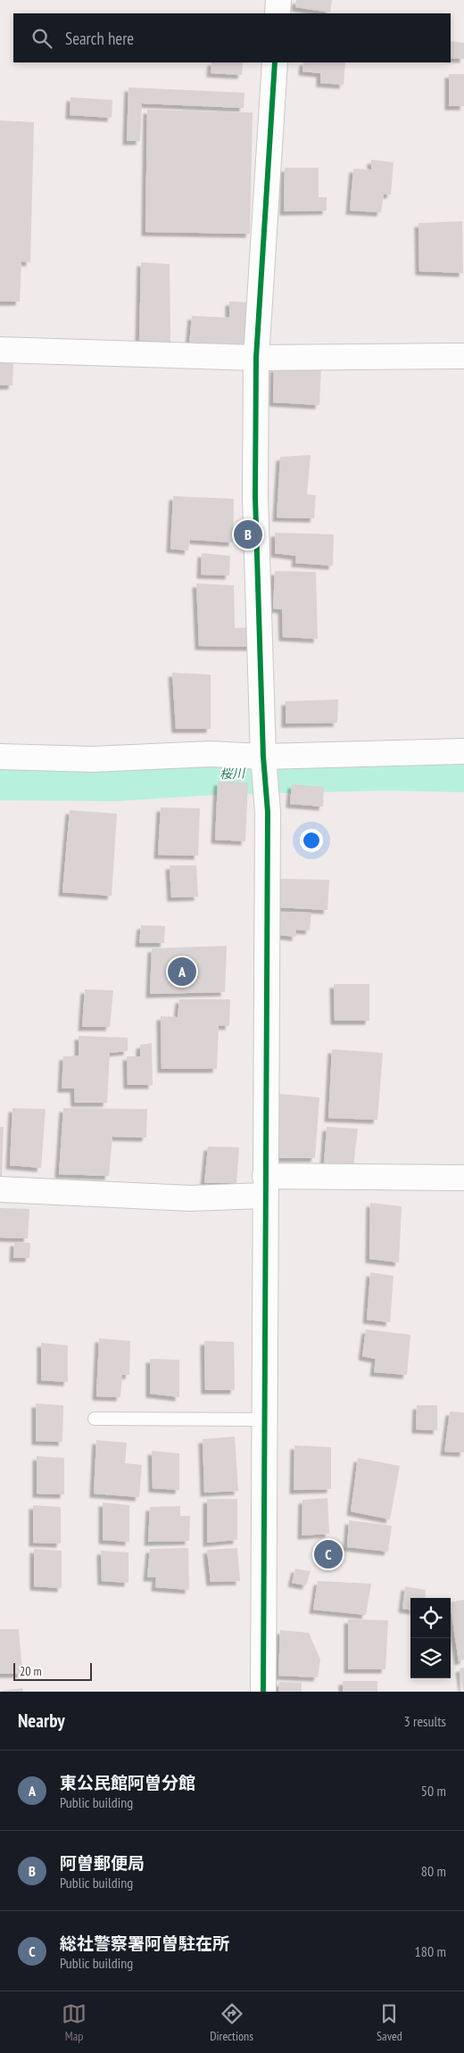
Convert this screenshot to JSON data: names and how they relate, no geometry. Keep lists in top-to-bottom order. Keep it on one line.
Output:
{"water":["桜川"],"scale_bar":"20 m","page":{"search":"Search here","pins":["B","A","C"],"scale":"20 m","heading":["Nearby","3 results"],"list":[{"mark":"A","name":"東公民館阿曽分館","note":"Public building","value":"50 m"},{"mark":"B","name":"阿曽郵便局","note":"Public building","value":"80 m"},{"mark":"C","name":"総社警察署阿曽駐在所","note":"Public building","value":"180 m"}],"nav":["Map","Directions","Saved"]}}
